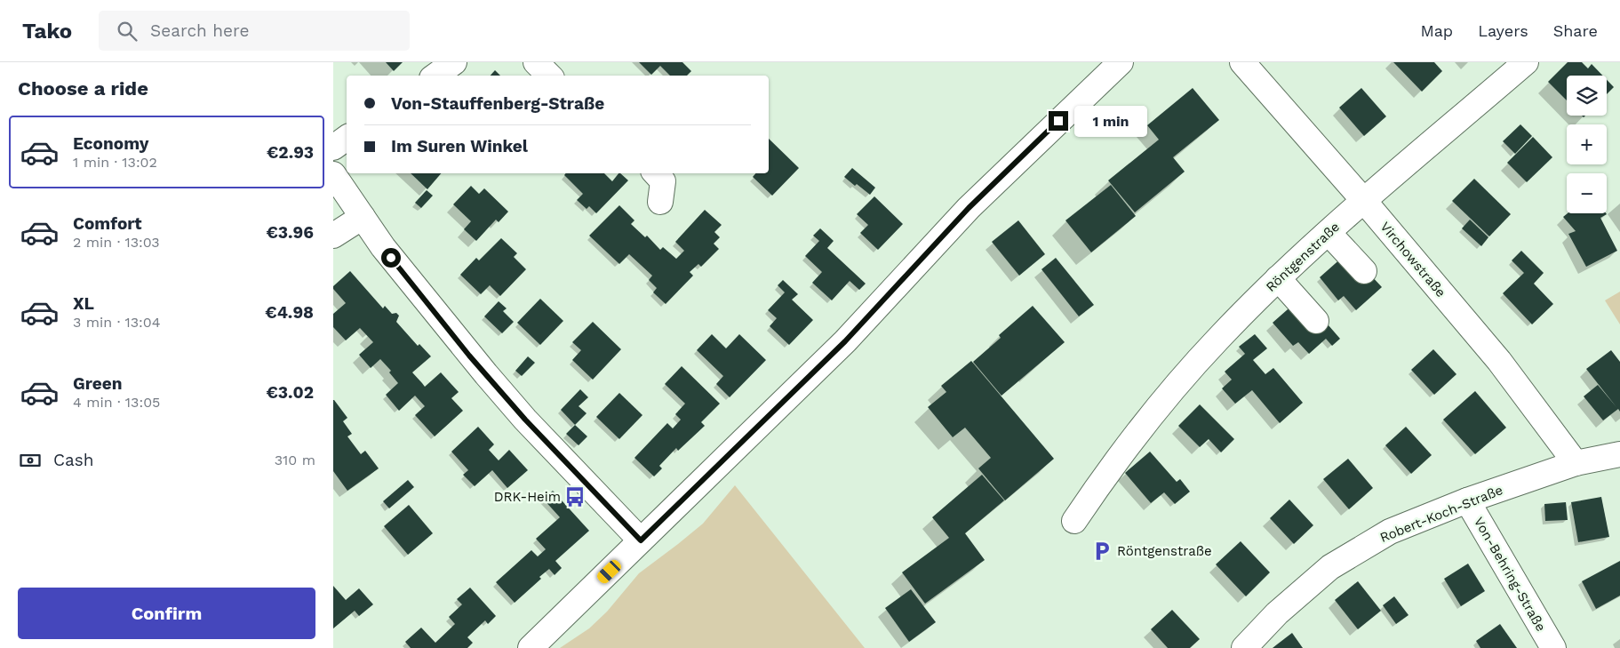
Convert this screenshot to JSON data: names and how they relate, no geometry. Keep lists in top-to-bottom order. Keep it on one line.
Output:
{"streets":{"street":["Röntgenstraße","Virchowstraße","Robert-Koch-Straße","Von-Behring-Straße"]},"crossings":[["Röntgenstraße","Virchowstraße"],["Virchowstraße","Robert-Koch-Straße"],["Robert-Koch-Straße","Von-Behring-Straße"]],"places":{"bus stop":["DRK-Heim"],"parking":["Röntgenstraße"]},"page":{"header":"Tako","search":"Search here","nav":["Map","Layers","Share"],"heading":"Choose a ride","map_buttons":["+","−"],"banner":["Von-Stauffenberg-Straße","Im Suren Winkel"],"bubble":"1 min","list":[{"name":"Economy","note":"1 min · 13:02","value":"€2.93"},{"name":"Comfort","note":"2 min · 13:03","value":"€3.96"},{"name":"XL","note":"3 min · 13:04","value":"€4.98"},{"name":"Green","note":"4 min · 13:05","value":"€3.02"}],"pay":["Cash","310 m"],"buttons":"Confirm"}}
